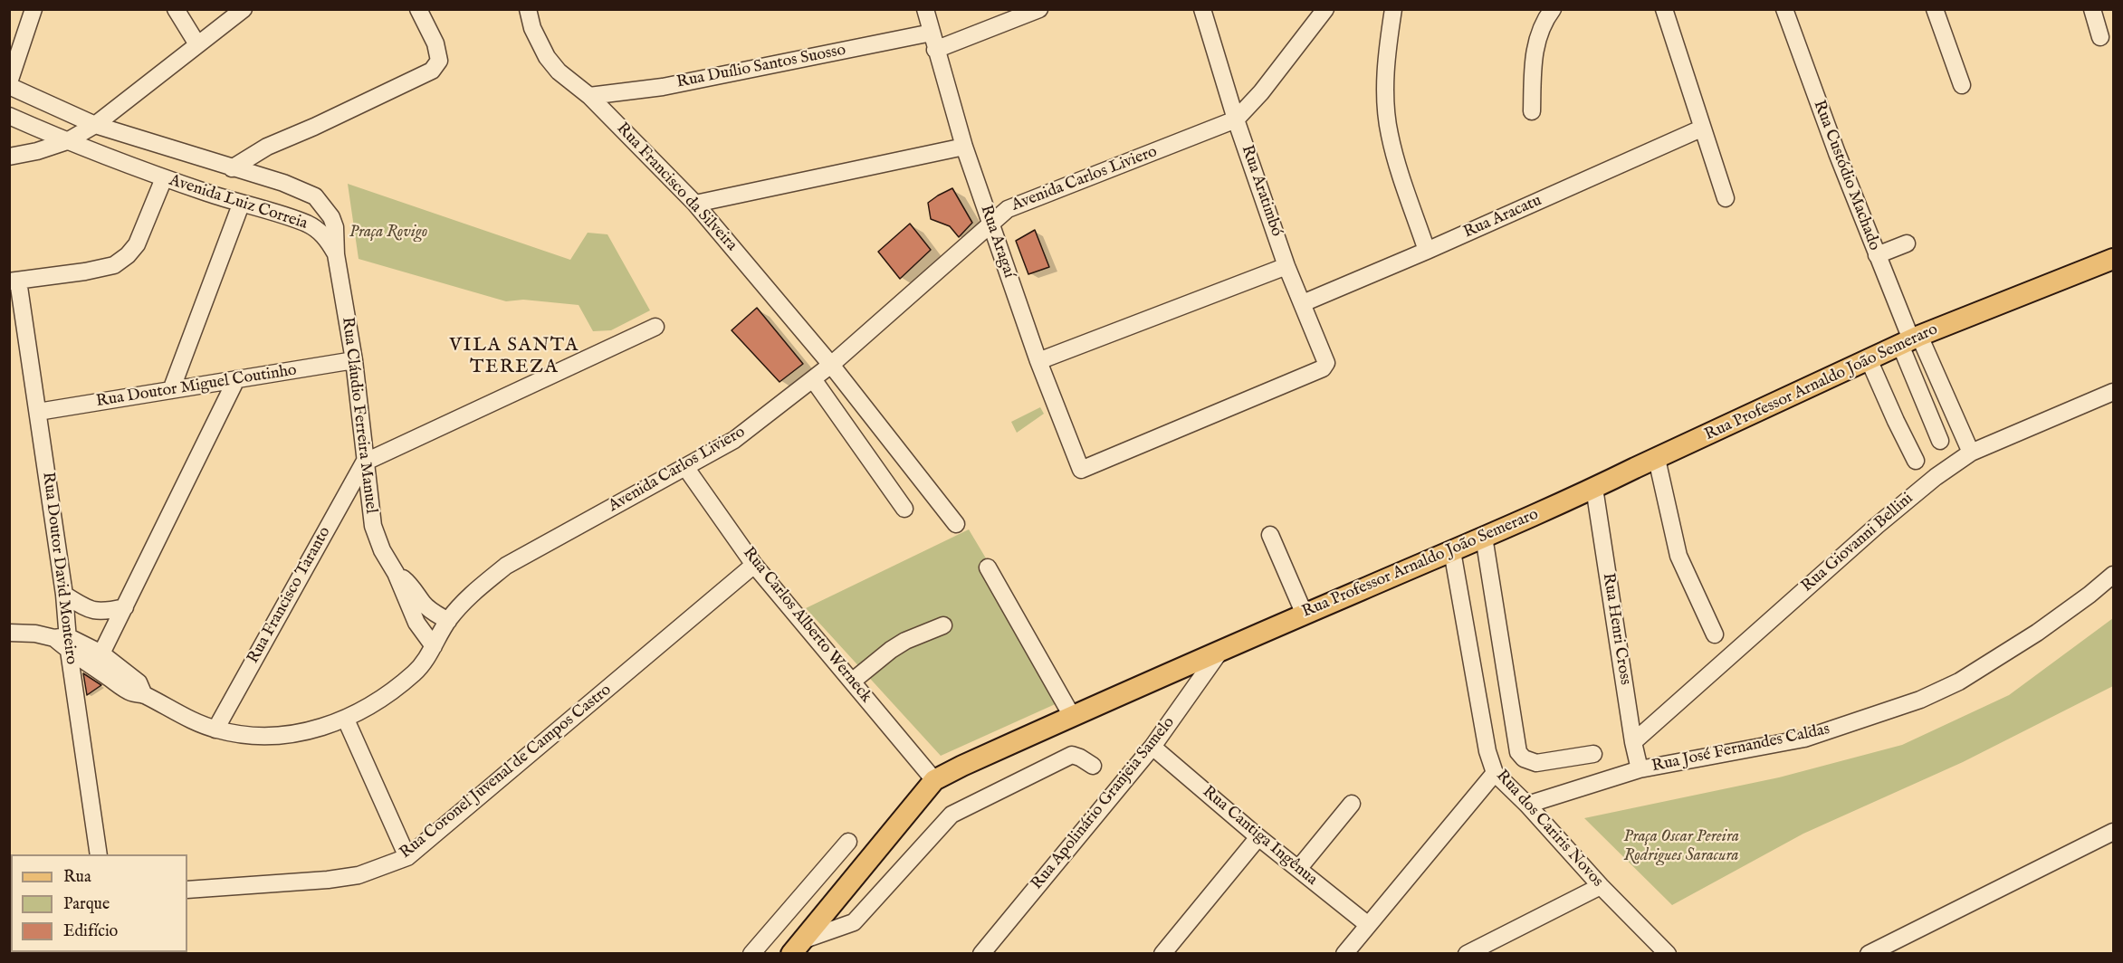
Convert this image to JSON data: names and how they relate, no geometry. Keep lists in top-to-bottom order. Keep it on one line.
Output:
{"streets":{"main road":["Rua Professor Arnaldo João Semeraro"],"street":["Rua Duílio Santos Suosso","Rua Custódio Machado","Avenida Carlos Liviero","Rua Francisco da Silveira","Rua Aratimbó","Avenida Luiz Correia","Rua Aracatu","Rua Aragaí","Rua Doutor Miguel Coutinho","Rua Cláudio Ferreira Manuel","Rua Giovanni Bellini","Rua Doutor David Monteiro","Rua Francisco Taranto","Rua Carlos Alberto Werneck","Rua Henri Cross","Rua José Fernandes Caldas","Rua Coronel Juvenal de Campos Castro","Rua Apolinário Granjeia Samelo","Rua dos Cariris Novos","Rua Cantiga Ingênua"]},"crossings":[["Rua Duílio Santos Suosso","Rua Francisco da Silveira"],["Rua Duílio Santos Suosso","Rua Aragaí"],["Rua Custódio Machado","Rua Professor Arnaldo João Semeraro"],["Avenida Carlos Liviero","Rua Francisco da Silveira"],["Avenida Carlos Liviero","Rua Aratimbó"],["Avenida Carlos Liviero","Rua Aragaí"],["Avenida Carlos Liviero","Rua Cláudio Ferreira Manuel"],["Avenida Carlos Liviero","Rua Doutor David Monteiro"],["Avenida Carlos Liviero","Rua Francisco Taranto"],["Avenida Carlos Liviero","Rua Carlos Alberto Werneck"],["Rua Aratimbó","Rua Aracatu"],["Rua Aratimbó","Rua Aragaí"],["Avenida Luiz Correia","Rua Cláudio Ferreira Manuel"],["Rua Professor Arnaldo João Semeraro","Rua Carlos Alberto Werneck"],["Rua Professor Arnaldo João Semeraro","Rua Henri Cross"],["Rua Professor Arnaldo João Semeraro","Rua Apolinário Granjeia Samelo"],["Rua Professor Arnaldo João Semeraro","Rua dos Cariris Novos"],["Rua Doutor Miguel Coutinho","Rua Cláudio Ferreira Manuel"],["Rua Doutor Miguel Coutinho","Rua Doutor David Monteiro"],["Rua Cláudio Ferreira Manuel","Rua Francisco Taranto"],["Rua Giovanni Bellini","Rua Henri Cross"],["Rua Carlos Alberto Werneck","Rua Coronel Juvenal de Campos Castro"],["Rua Henri Cross","Rua José Fernandes Caldas"],["Rua José Fernandes Caldas","Rua dos Cariris Novos"],["Rua Apolinário Granjeia Samelo","Rua Cantiga Ingênua"]],"districts":["VILA SANTA TEREZA"],"parks":["Praça Rovigo","Praça Oscar Pereira Rodrigues Saracura"],"legend":["Rua","Parque","Edifício"]}
